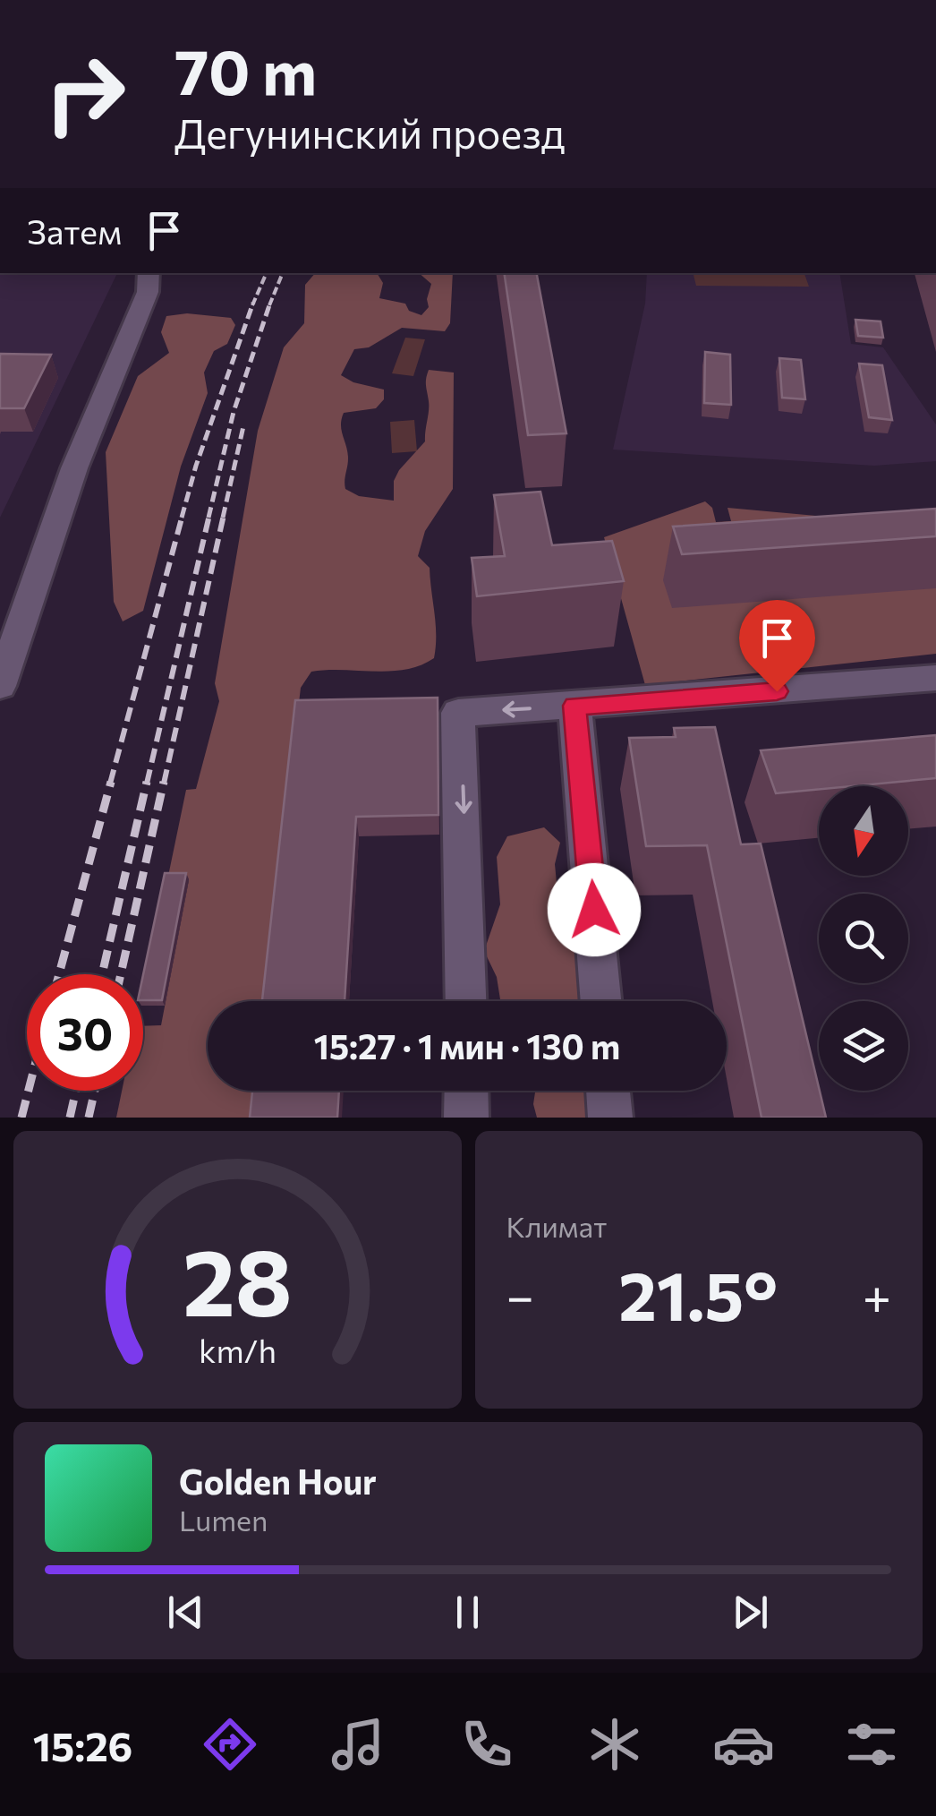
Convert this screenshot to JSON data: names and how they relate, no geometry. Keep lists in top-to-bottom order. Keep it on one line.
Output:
{"north":"bottom","page":{"turn":["70 m","Дегунинский проезд"],"then":"Затем","limit":"30","trip":"15:27 · 1 мин · 130 m","tile":"Климат","heat":["−","21.5°","+"],"song":["Golden Hour","Lumen"],"tabs":"15:26","gauge":["28","km/h"]}}
